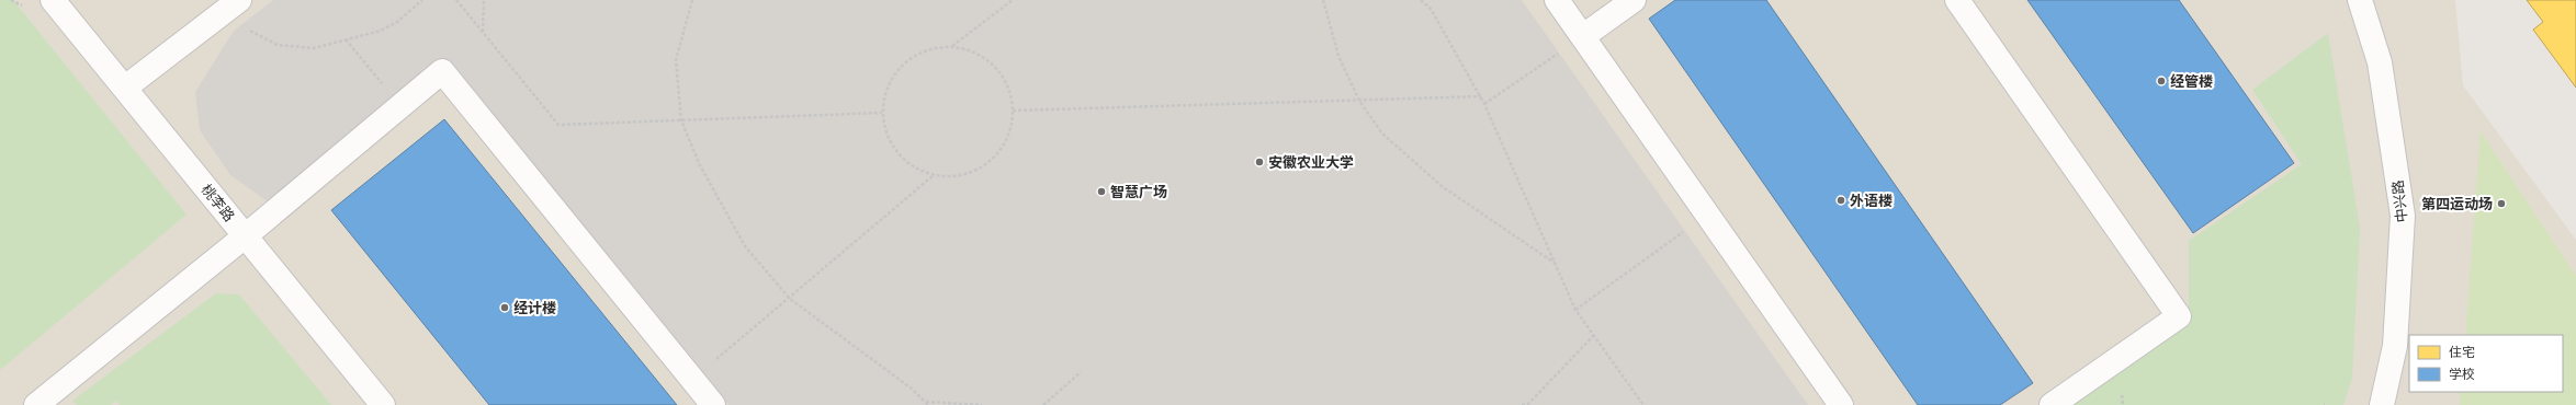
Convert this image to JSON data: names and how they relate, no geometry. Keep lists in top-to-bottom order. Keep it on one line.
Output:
{"streets":{"street":["中兴路","桃李路"]},"places":["经管楼","安徽农业大学","智慧广场","外语楼","第四运动场","经计楼"],"legend":["住宅","学校"]}
